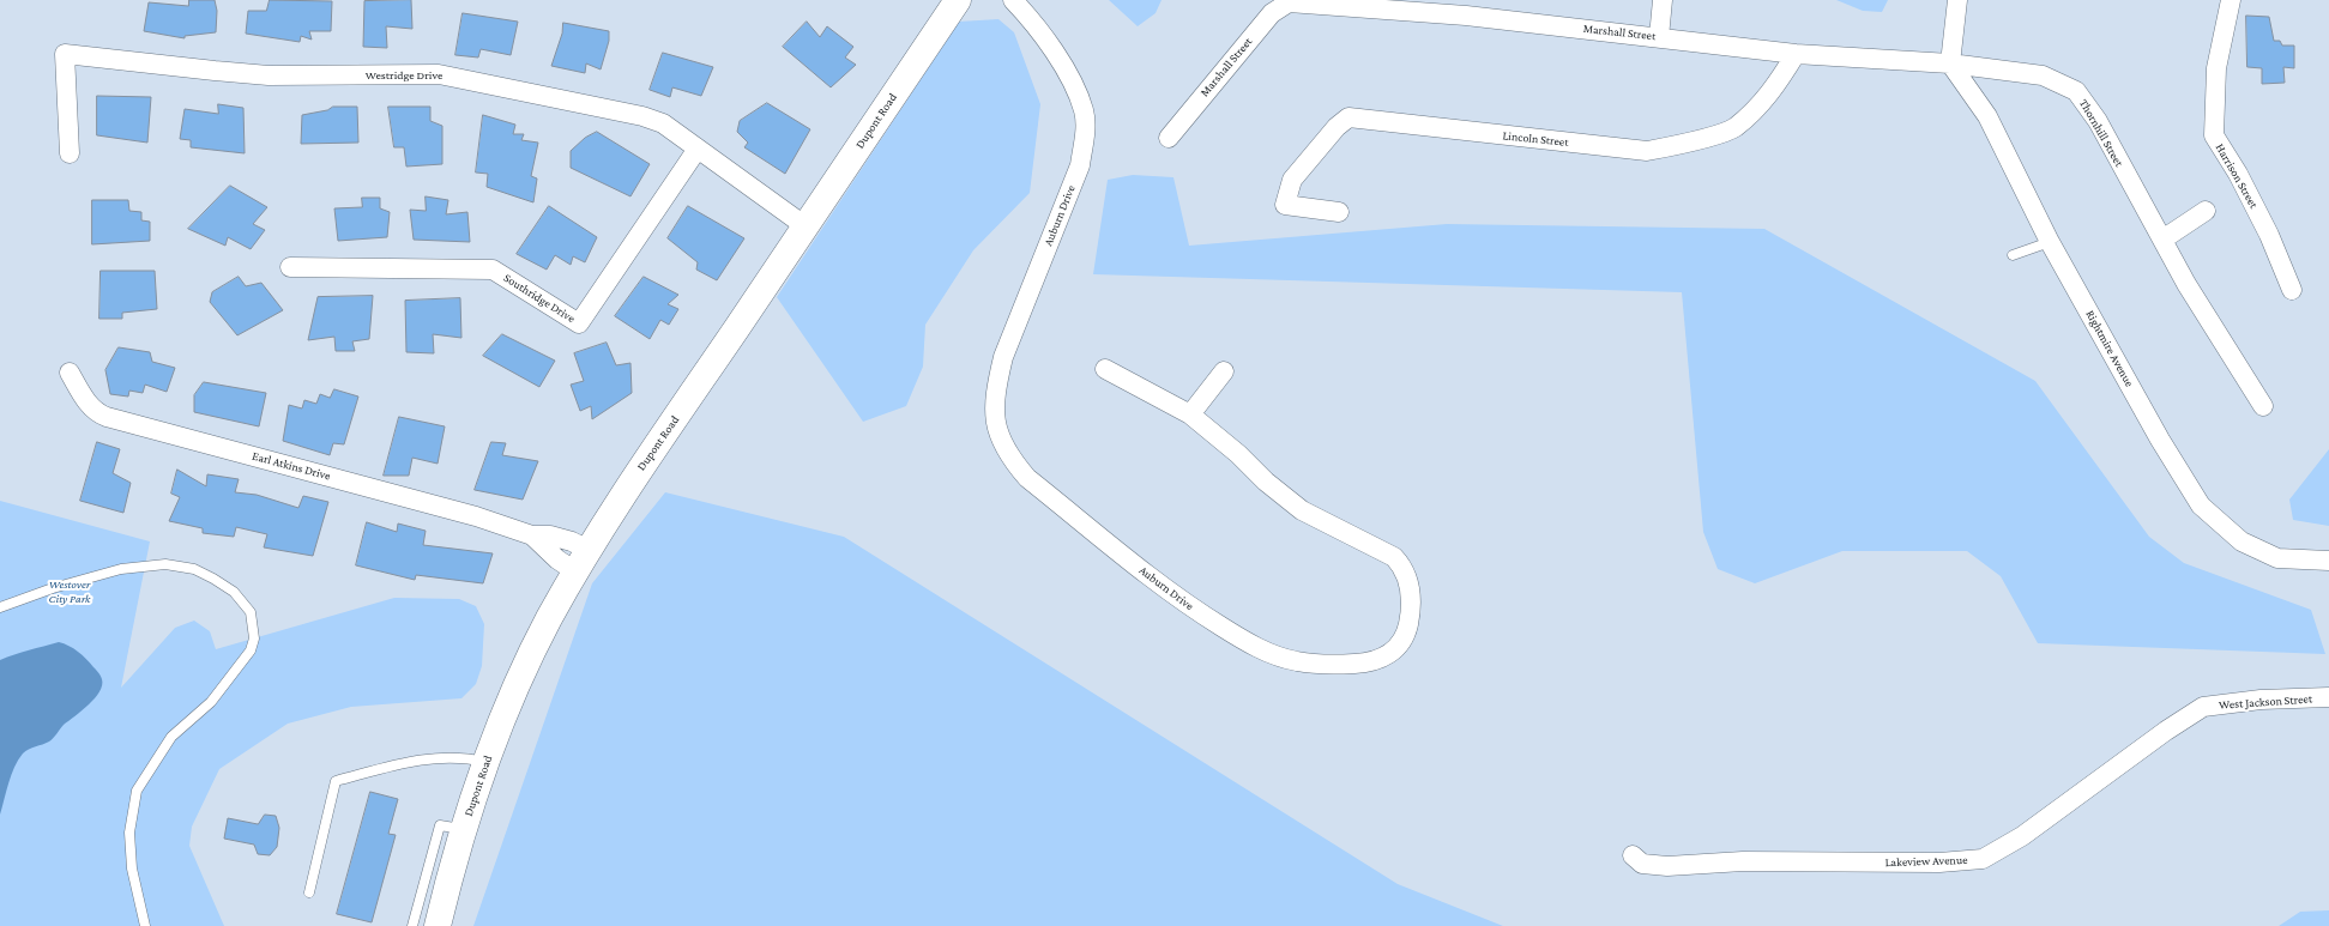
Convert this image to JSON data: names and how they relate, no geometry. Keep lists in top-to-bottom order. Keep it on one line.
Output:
{"streets":{"street":["Marshall Street","Westridge Drive","Dupont Road","Thornhill Street","Lincoln Street","Harrison Street","Auburn Drive","Southridge Drive","Rightmire Avenue","Earl Atkins Drive","West Jackson Street","Lakeview Avenue"]},"crossings":[["Marshall Street","Thornhill Street"],["Marshall Street","Lincoln Street"],["Marshall Street","Rightmire Avenue"],["Westridge Drive","Dupont Road"],["Westridge Drive","Southridge Drive"],["Dupont Road","Earl Atkins Drive"],["Thornhill Street","Rightmire Avenue"],["West Jackson Street","Lakeview Avenue"]],"parks":["Westover City Park"]}
